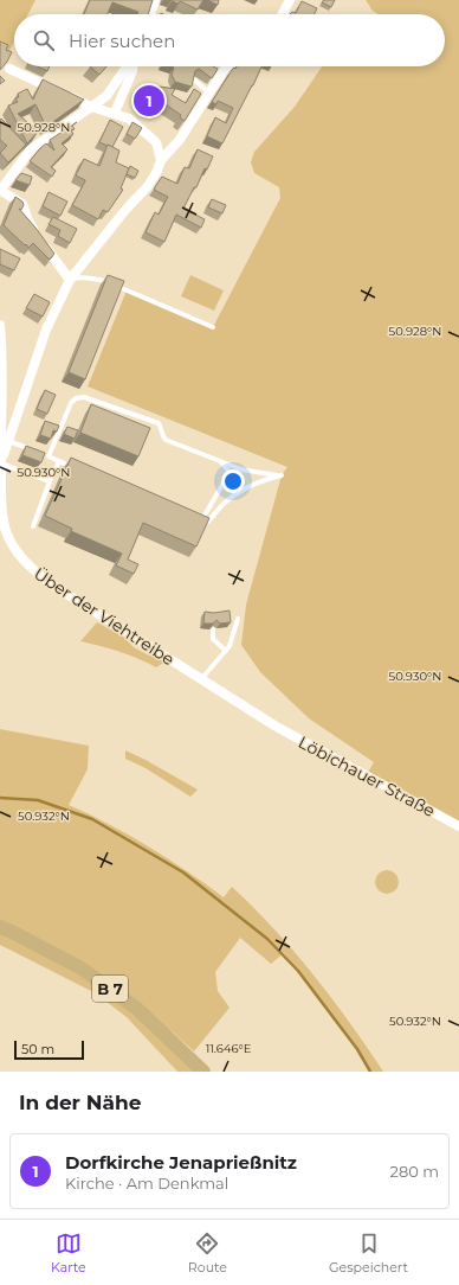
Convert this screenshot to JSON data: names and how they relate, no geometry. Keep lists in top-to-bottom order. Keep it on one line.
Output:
{"streets":{"main road":["B 7"],"street":["Über der Viehtreibe","Löbichauer Straße"]},"crossings":[["Über der Viehtreibe","Löbichauer Straße"]],"scale_bar":"50 m","page":{"search":"Hier suchen","pins":"1","scale":"50 m","heading":"In der Nähe","list":[{"mark":"1","name":"Dorfkirche Jenaprießnitz","note":"Kirche · Am Denkmal","value":"280 m"}],"nav":["Karte","Route","Gespeichert"]},"coordinates":["50.928°N","50.930°N","50.932°N","11.646°E"]}
